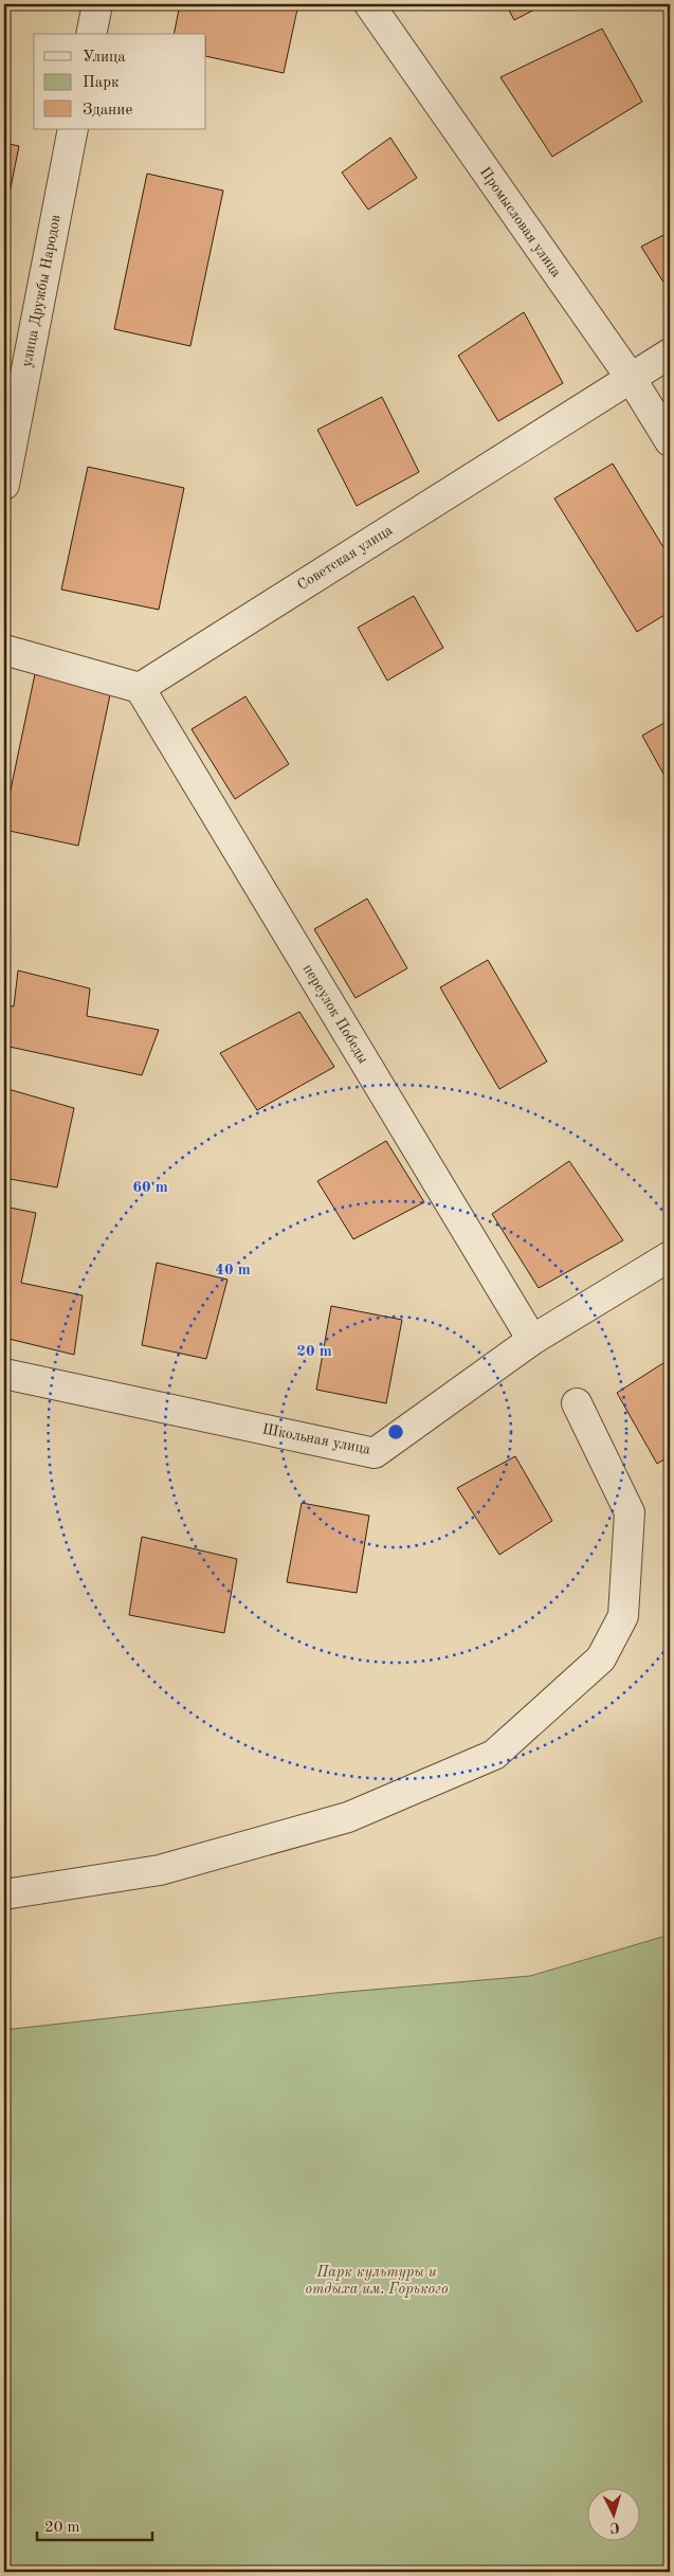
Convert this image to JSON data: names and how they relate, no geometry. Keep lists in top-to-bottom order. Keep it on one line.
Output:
{"streets":{"street":["Промысловая улица","улица Дружбы Народов","Советская улица","переулок Победы","Школьная улица"]},"crossings":[["Промысловая улица","Советская улица"],["Советская улица","переулок Победы"],["переулок Победы","Школьная улица"]],"parks":["Парк культуры и отдыха им. Горького"],"legend":["Улица","Парк","Здание"],"scale_bar":"20 m","north":"bottom","rings":["60 m","40 m","20 m"]}
